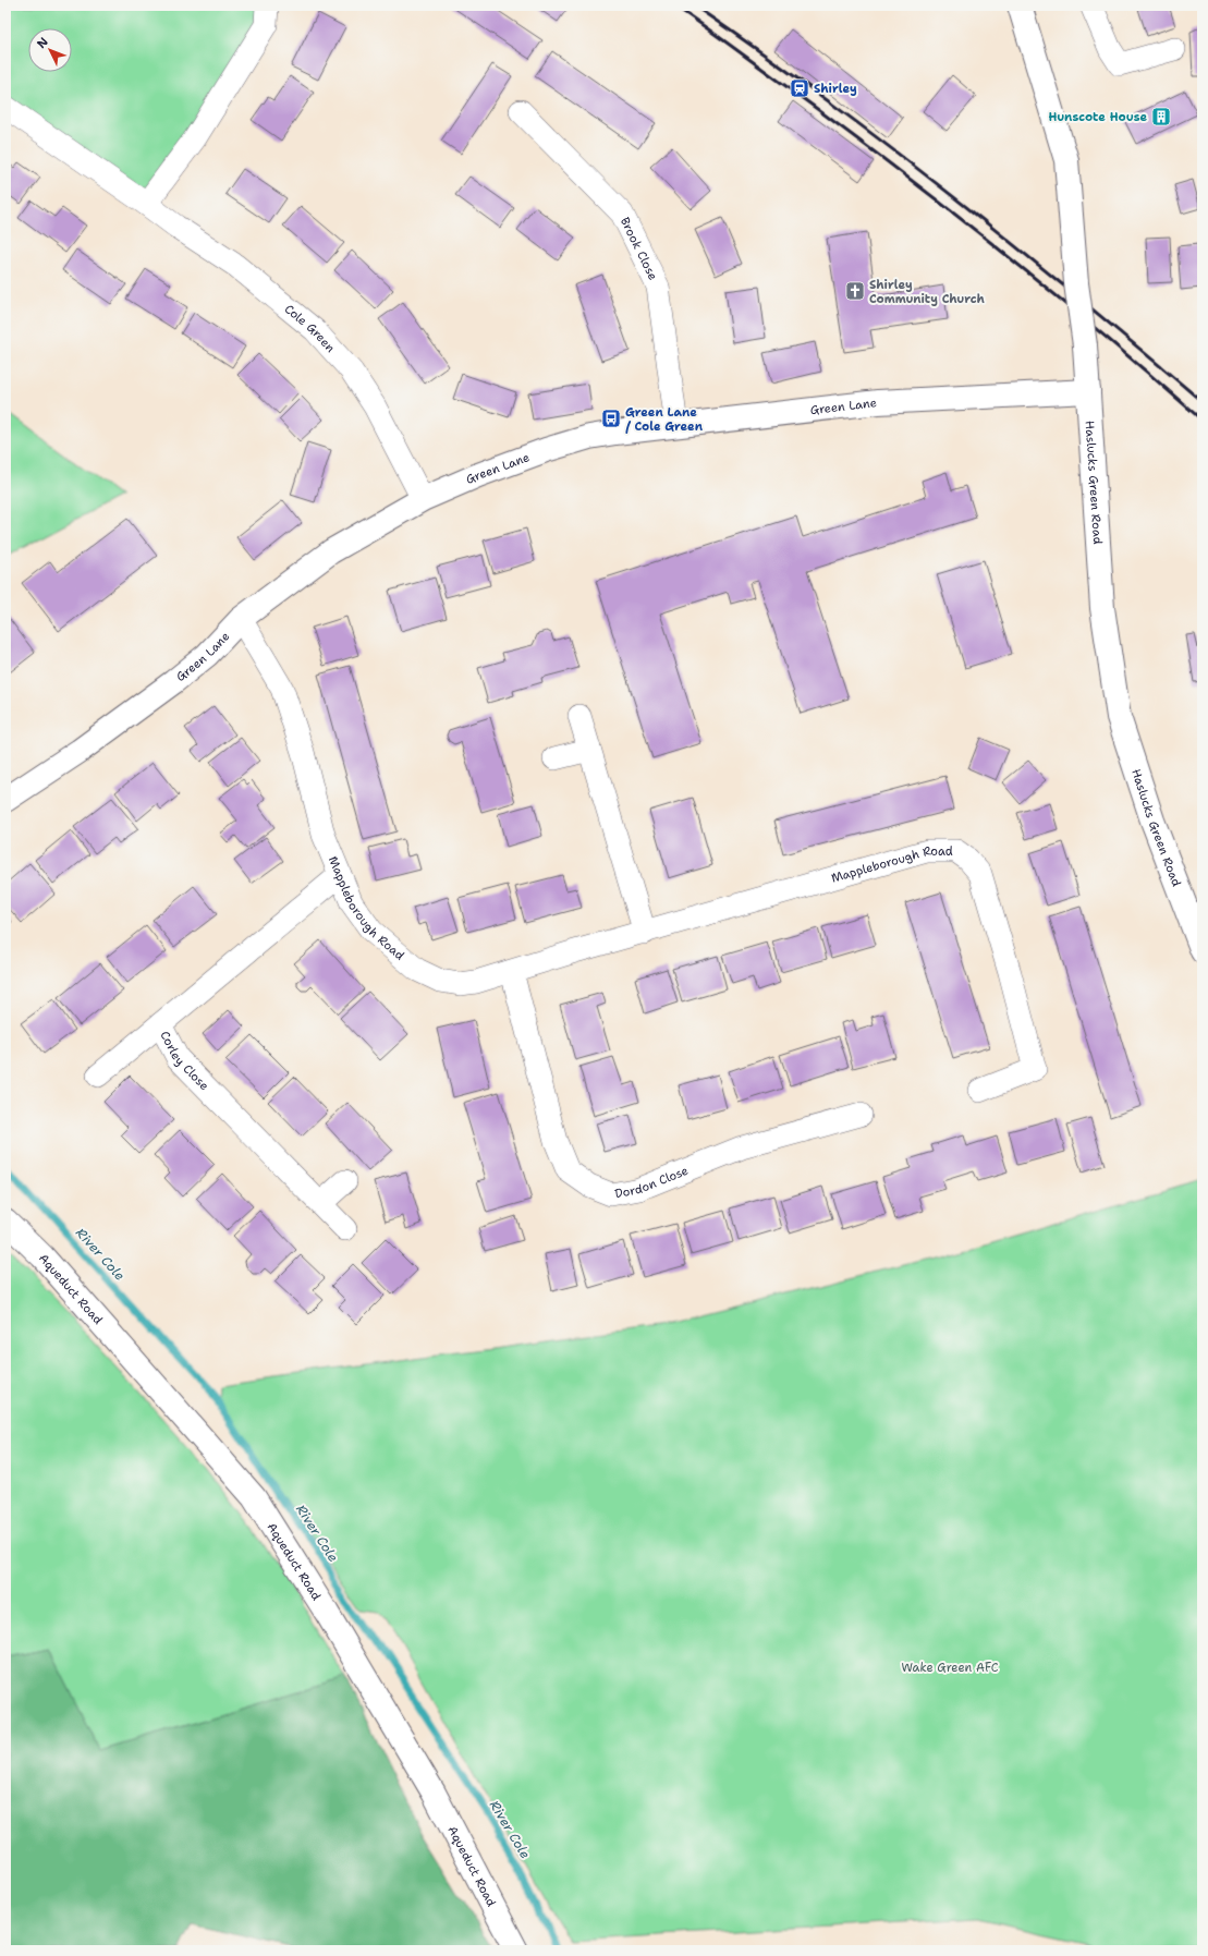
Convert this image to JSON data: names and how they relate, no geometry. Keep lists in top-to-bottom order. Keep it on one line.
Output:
{"streets":{"street":["Brook Close","Cole Green","Green Lane","Haslucks Green Road","Mappleborough Road","Corley Close","Dordon Close","Aqueduct Road"]},"crossings":[["Brook Close","Green Lane"],["Cole Green","Green Lane"],["Green Lane","Haslucks Green Road"],["Green Lane","Mappleborough Road"],["Mappleborough Road","Corley Close"],["Mappleborough Road","Dordon Close"]],"water":["River Cole"],"parks":["Wake Green AFC"],"places":{"station":["Shirley"],"building":["Hunscote House"],"church":["Shirley Community Church"],"bus stop":["Green Lane / Cole Green"]},"north":"top left"}
